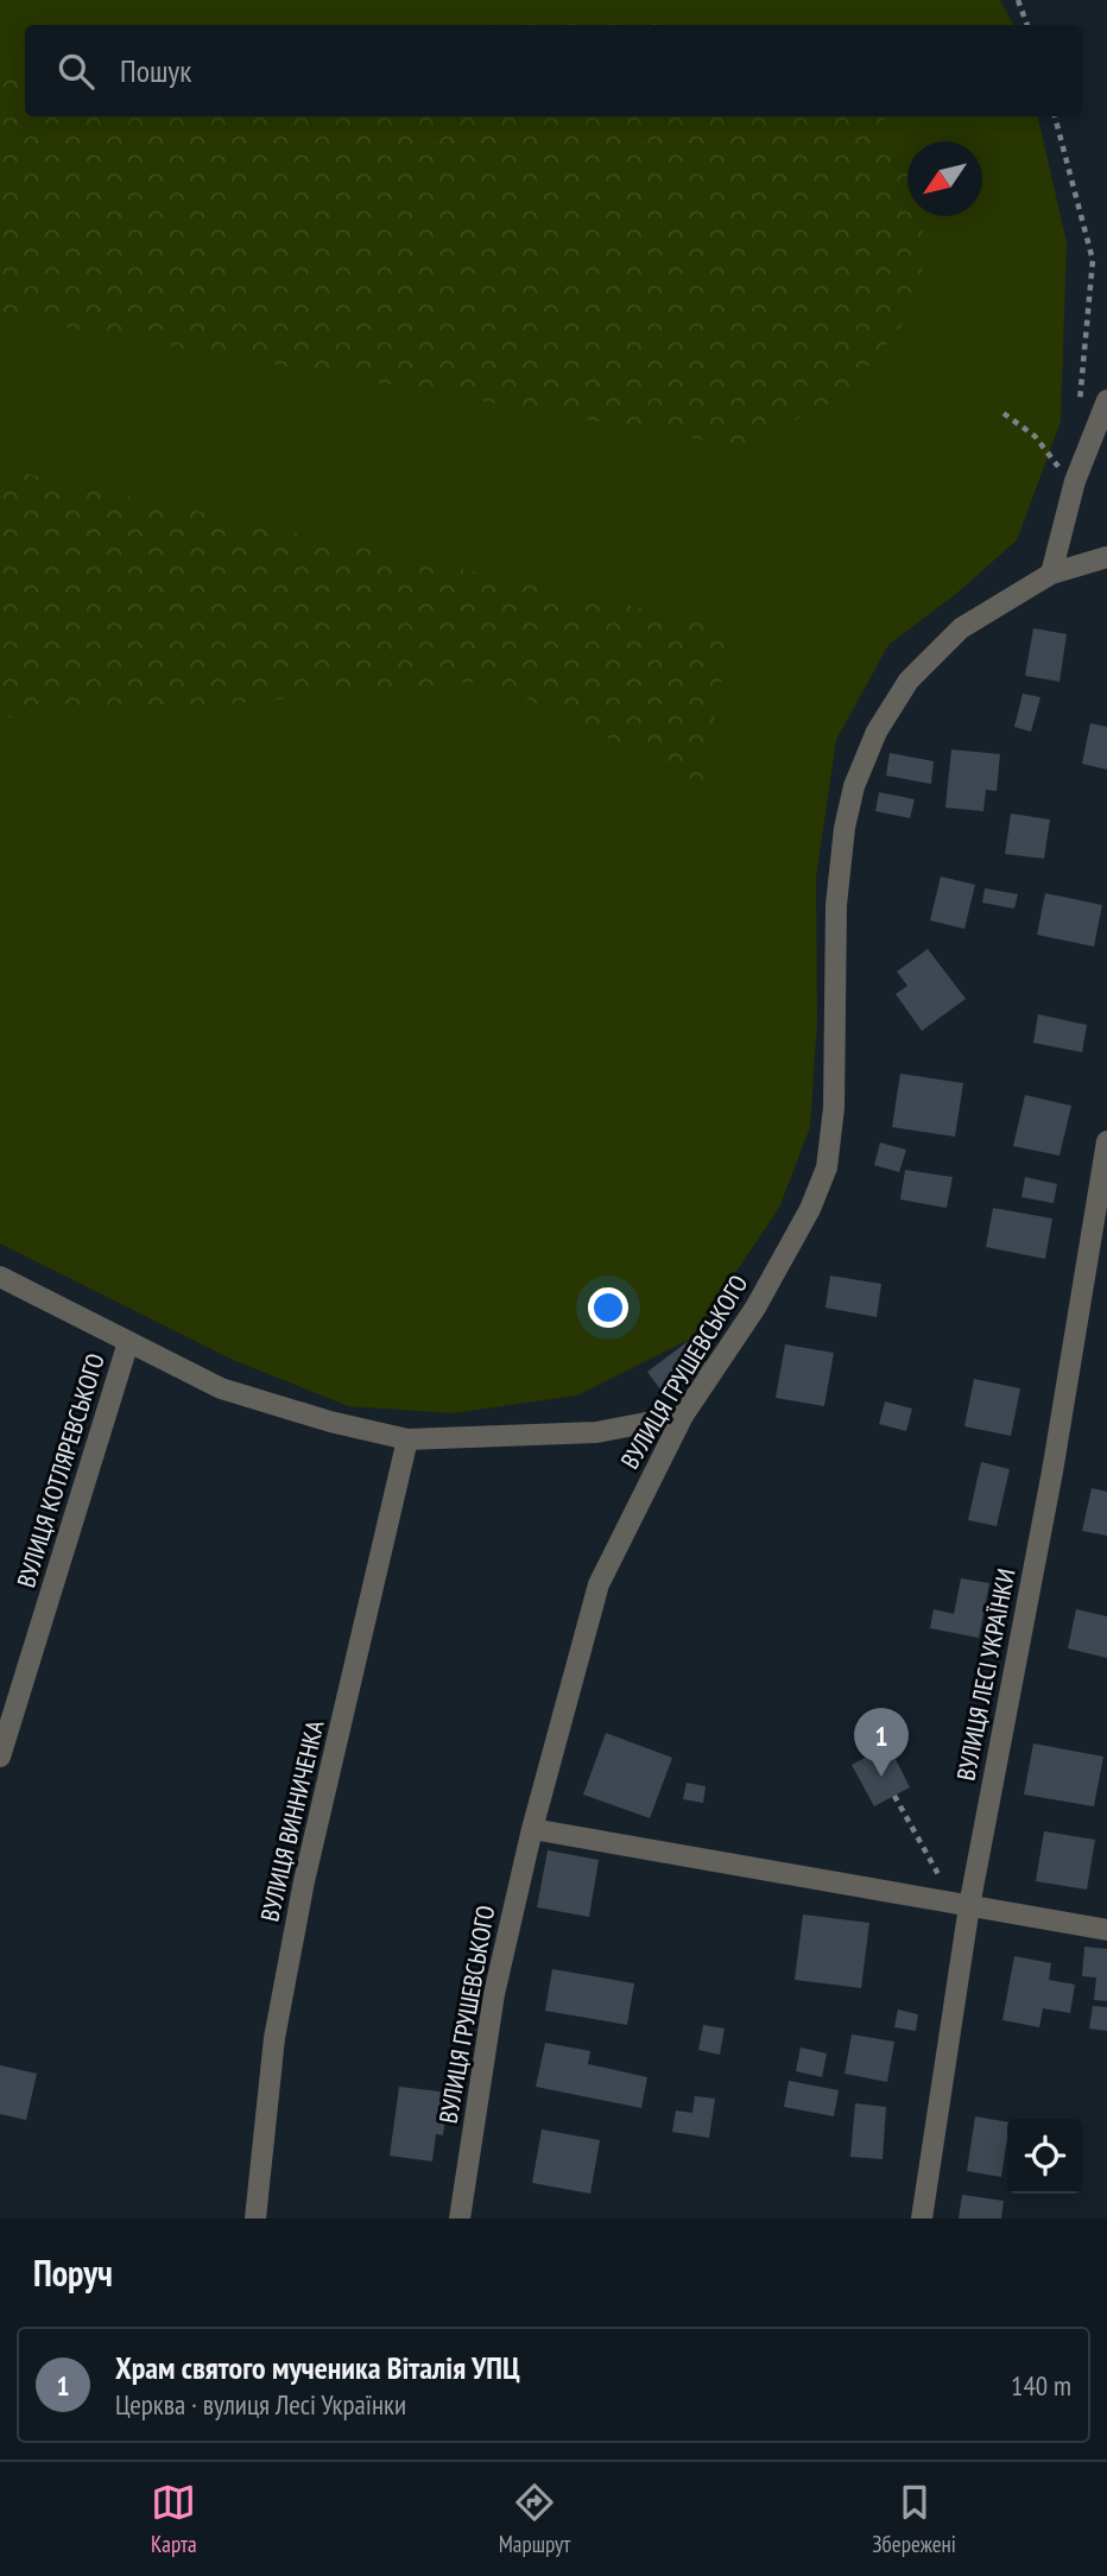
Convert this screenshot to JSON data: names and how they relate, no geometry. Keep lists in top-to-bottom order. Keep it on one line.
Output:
{"streets":{"street":["ВУЛИЦЯ ГРУШЕВСЬКОГО","ВУЛИЦЯ КОТЛЯРЕВСЬКОГО","ВУЛИЦЯ ЛЕСІ УКРАЇНКИ","ВУЛИЦЯ ВИННИЧЕНКА"]},"north":"bottom left","page":{"search":"Пошук","pins":"1","heading":"Поруч","list":[{"mark":"1","name":"Храм святого мученика Віталія УПЦ","note":"Церква · вулиця Лесі Українки","value":"140 m"}],"nav":["Карта","Маршрут","Збережені"]}}
